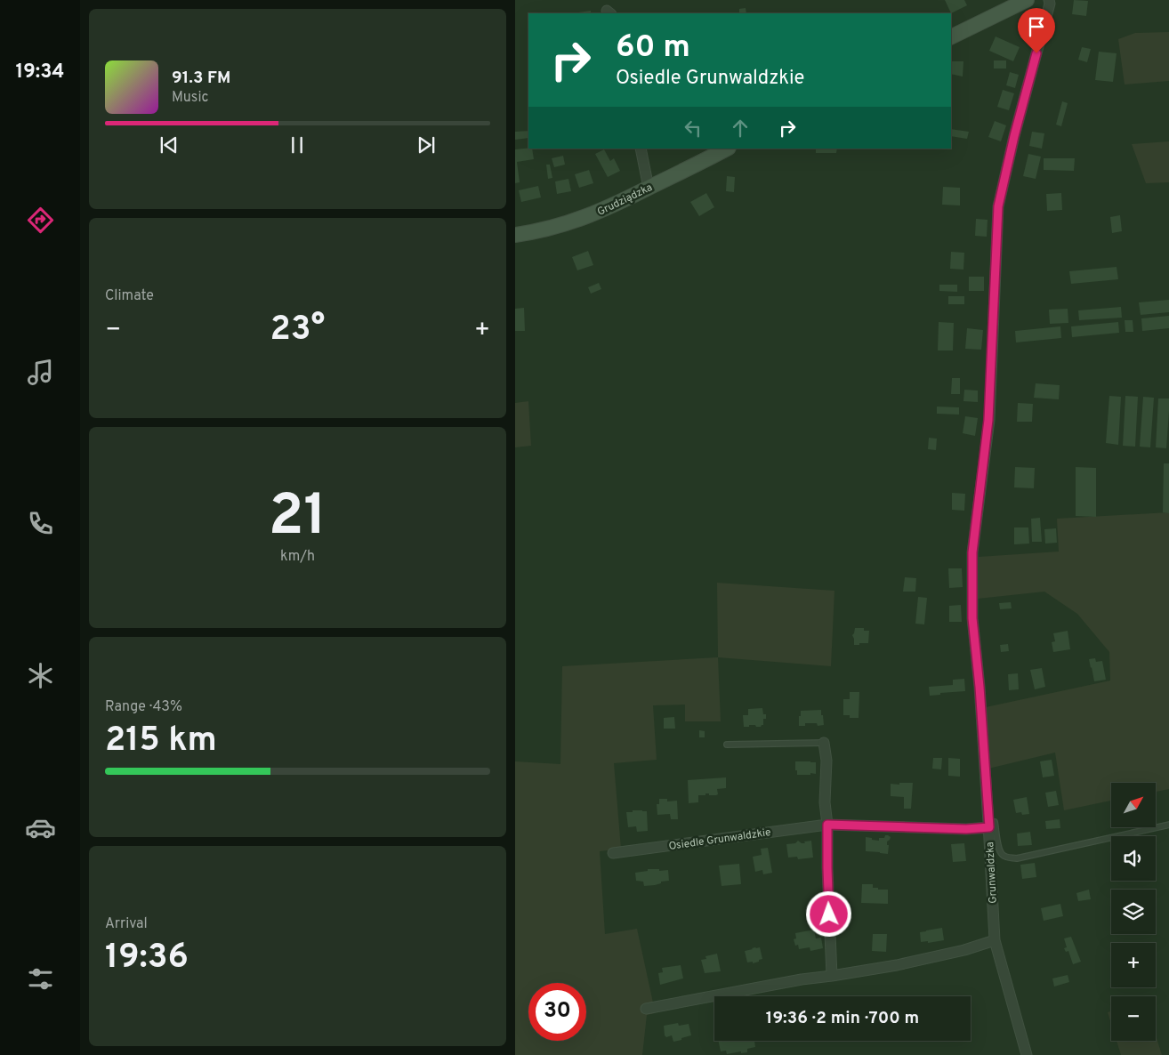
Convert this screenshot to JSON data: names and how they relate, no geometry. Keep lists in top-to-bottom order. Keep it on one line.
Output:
{"streets":{"street":["Grudziądzka","Osiedle Grunwaldzkie","Grunwaldzka"]},"crossings":[["Osiedle Grunwaldzkie","Grunwaldzka"]],"north":"top right","page":{"tabs":"19:34","turn":["60 m","Osiedle Grunwaldzkie"],"song":["91.3 FM","Music"],"tile":["Climate",["21","km/h"],["Range · 43%","215 km"],["Arrival","19:36"]],"heat":["−","23°","+"],"map_buttons":["+","−"],"limit":"30","trip":"19:36 · 2 min · 700 m"}}
